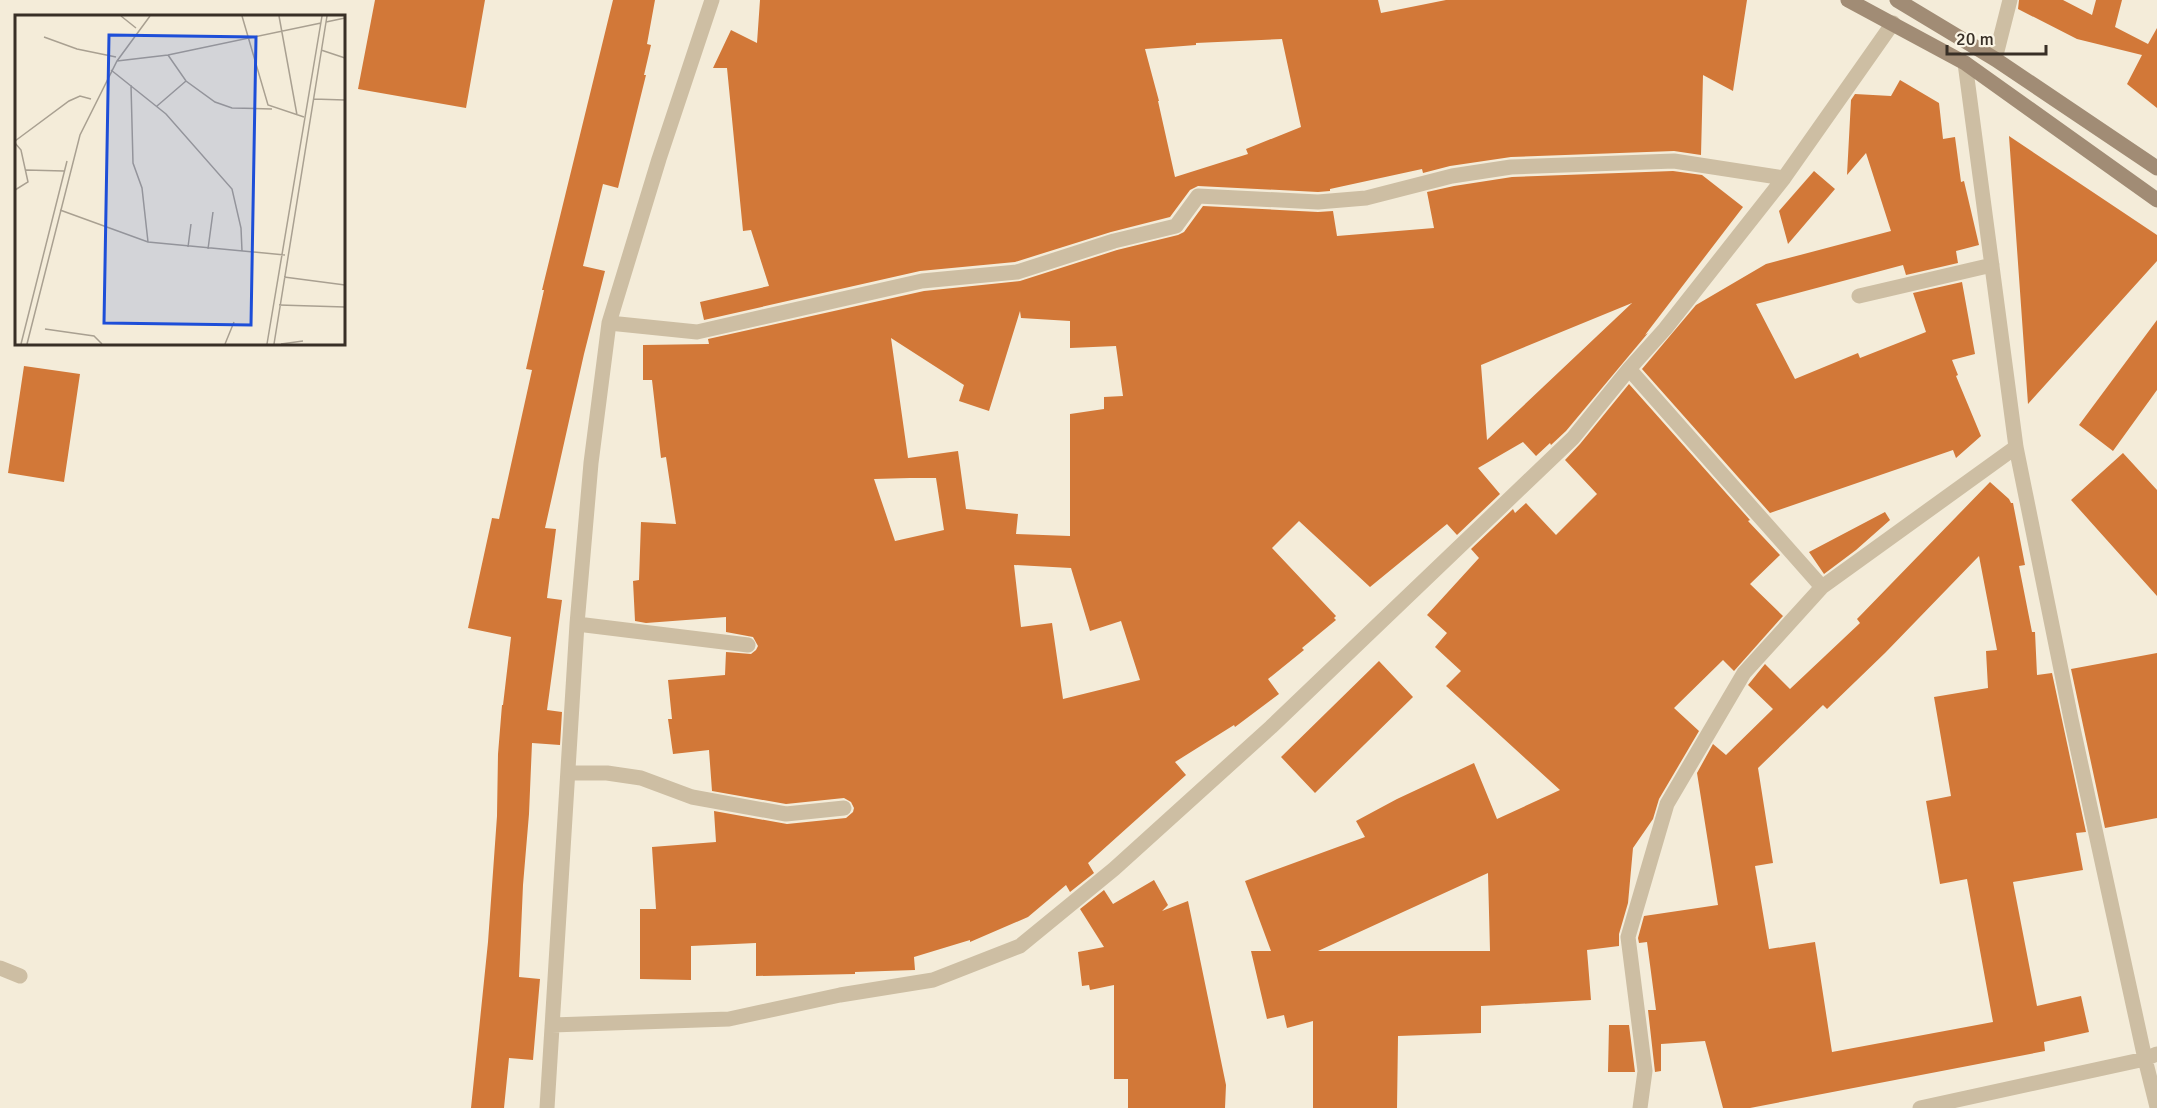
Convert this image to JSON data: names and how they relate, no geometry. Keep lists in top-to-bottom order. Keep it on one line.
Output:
{"scale_bar":"20 m"}
